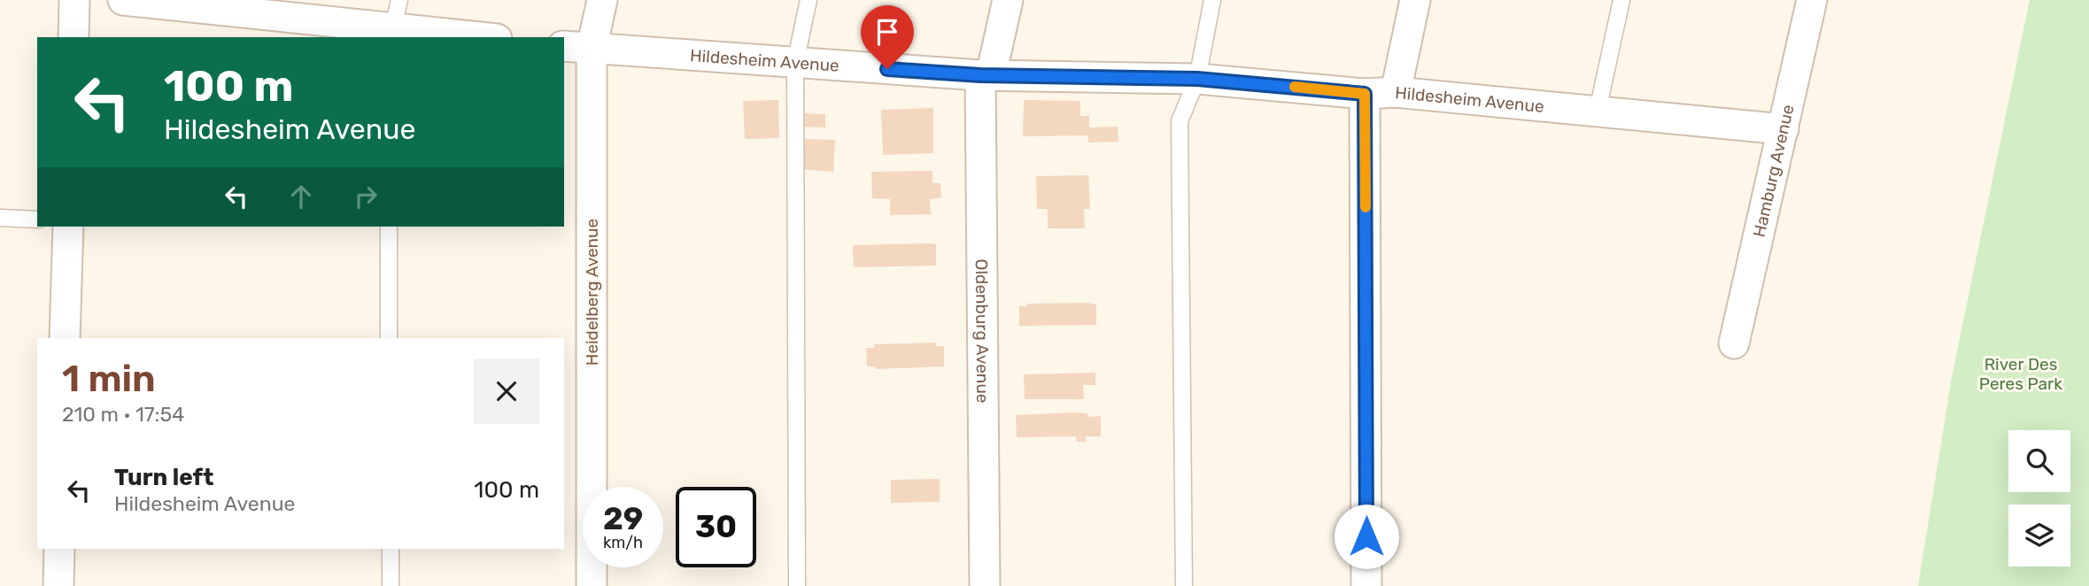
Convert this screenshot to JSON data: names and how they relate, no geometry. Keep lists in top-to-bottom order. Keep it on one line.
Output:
{"streets":{"street":["Hildesheim Avenue","Hamburg Avenue","Heidelberg Avenue","Oldenburg Avenue"]},"crossings":[["Hildesheim Avenue","Hamburg Avenue"],["Hildesheim Avenue","Heidelberg Avenue"],["Hildesheim Avenue","Oldenburg Avenue"]],"parks":["River Des Peres Park"],"page":{"turn":["100 m","Hildesheim Avenue"],"heading":["1 min","210 m · 17:54"],"list":[{"name":"Turn left","note":"Hildesheim Avenue","value":"100 m"}],"speed":"29 km/h","limit":"30"}}
